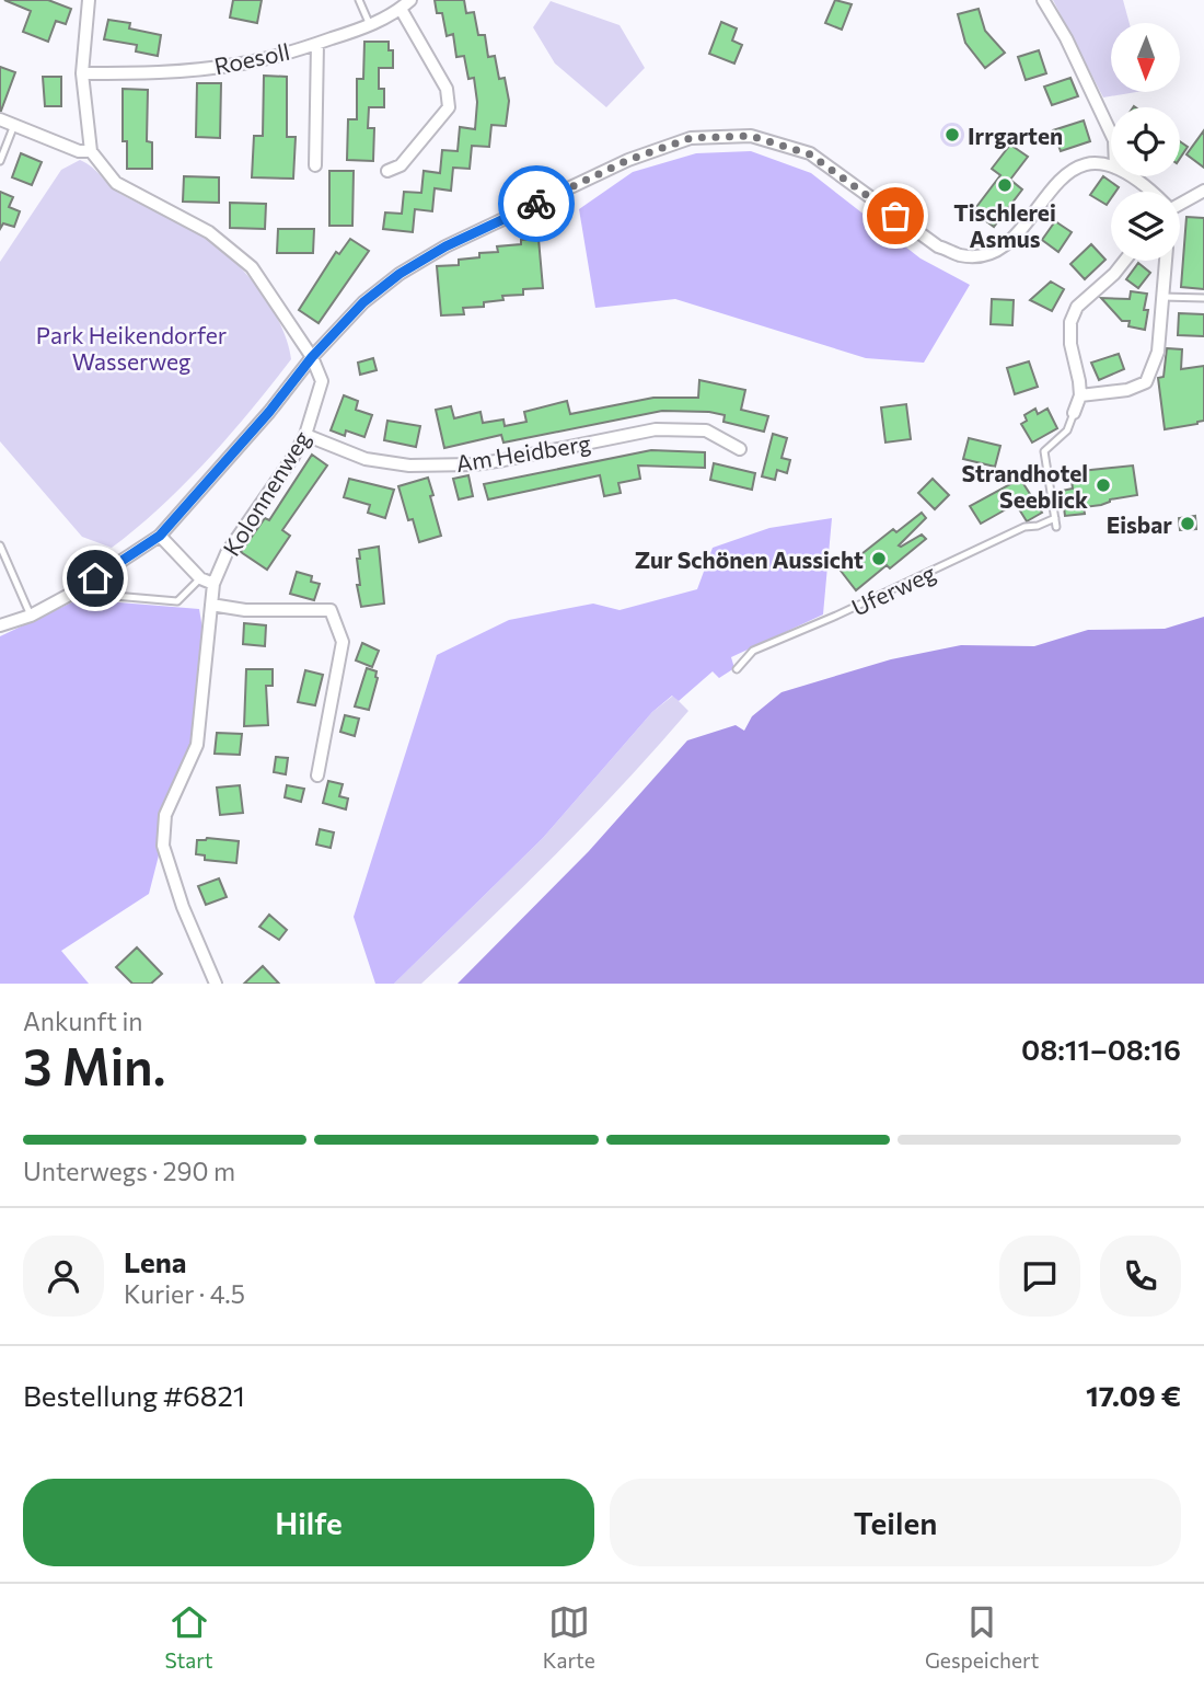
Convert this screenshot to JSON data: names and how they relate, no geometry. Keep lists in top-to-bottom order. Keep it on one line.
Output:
{"streets":{"street":["Roesoll","Am Heidberg","Kolonnenweg"],"lane":["Uferweg"]},"crossings":[["Am Heidberg","Kolonnenweg"]],"parks":["Park Heikendorfer Wasserweg"],"places":["Irrgarten","Tischlerei Asmus","Strandhotel Seeblick","Eisbar","Zur Schönen Aussicht"],"north":"bottom","page":{"heading":["3 Min.","Ankunft in","08:11–08:16"],"panel":["Lena","Kurier · 4.5","Bestellung #6821","17.09 €"],"bar":"Unterwegs · 290 m","buttons":["Hilfe","Teilen"],"tabs":["Start","Karte","Gespeichert"]}}
